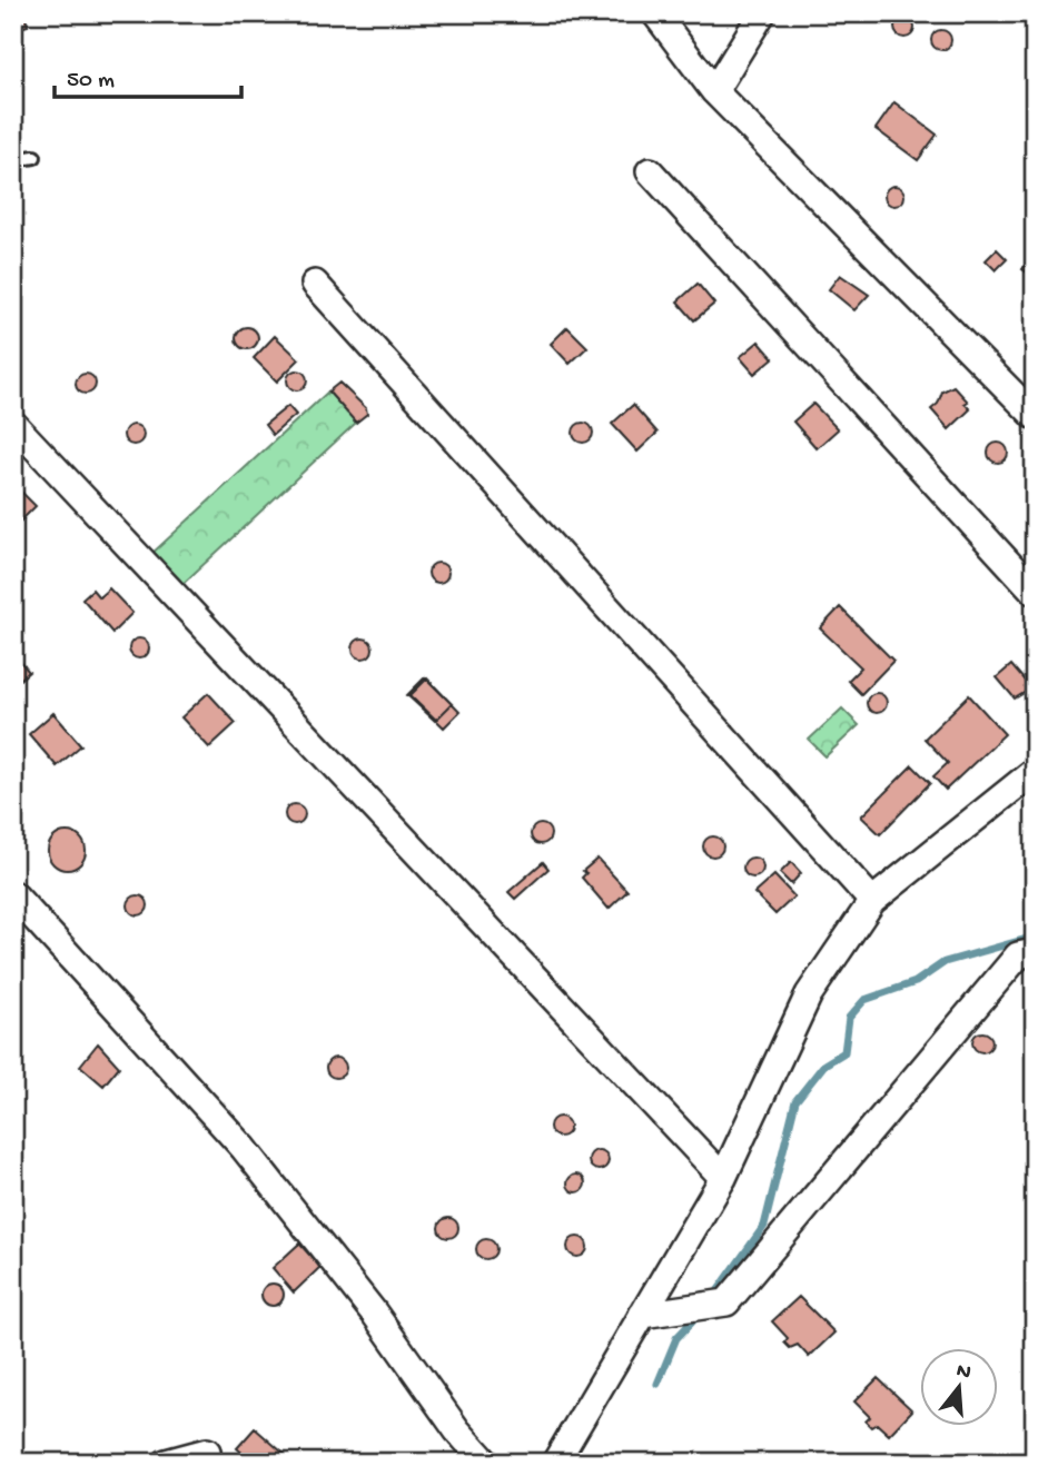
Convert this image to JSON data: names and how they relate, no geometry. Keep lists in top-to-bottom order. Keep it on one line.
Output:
{"scale_bar":"50 m","north":"top"}
